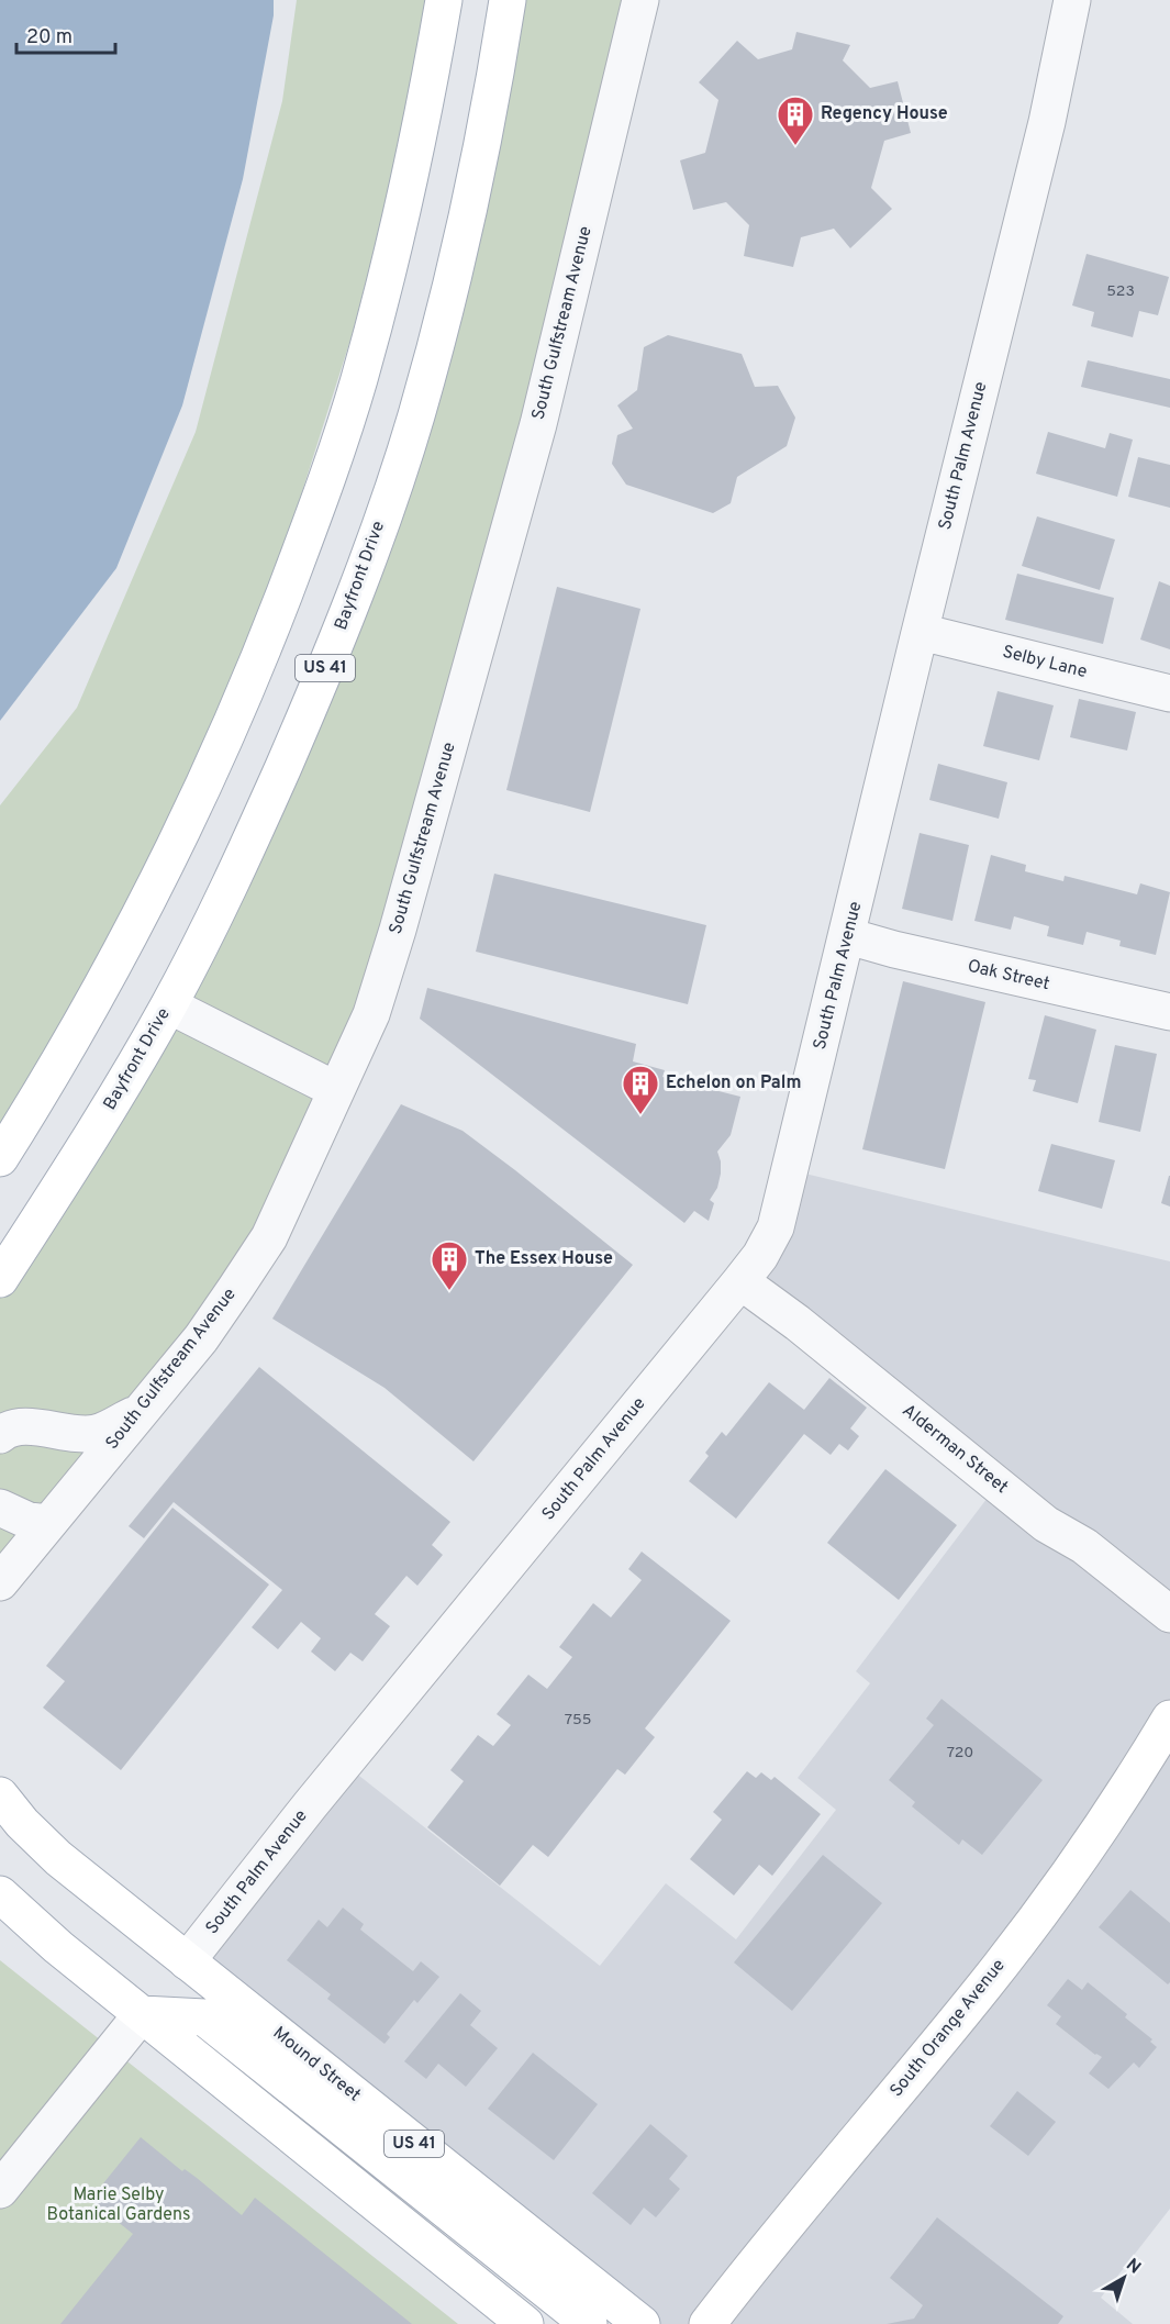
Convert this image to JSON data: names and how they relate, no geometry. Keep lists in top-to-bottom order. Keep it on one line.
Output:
{"streets":{"main road":["Bayfront Drive","US 41","South Orange Avenue","Mound Street"],"street":["South Gulfstream Avenue","South Palm Avenue","Selby Lane","Oak Street","Alderman Street"]},"crossings":[["South Palm Avenue","Selby Lane"],["South Palm Avenue","Oak Street"],["South Palm Avenue","Alderman Street"],["South Palm Avenue","Mound Street"]],"parks":["Marie Selby Botanical Gardens"],"places":{"building":["Regency House","Echelon on Palm","The Essex House"]},"house_numbers":["523","755","720"],"scale_bar":"20 m","north":"top right"}
